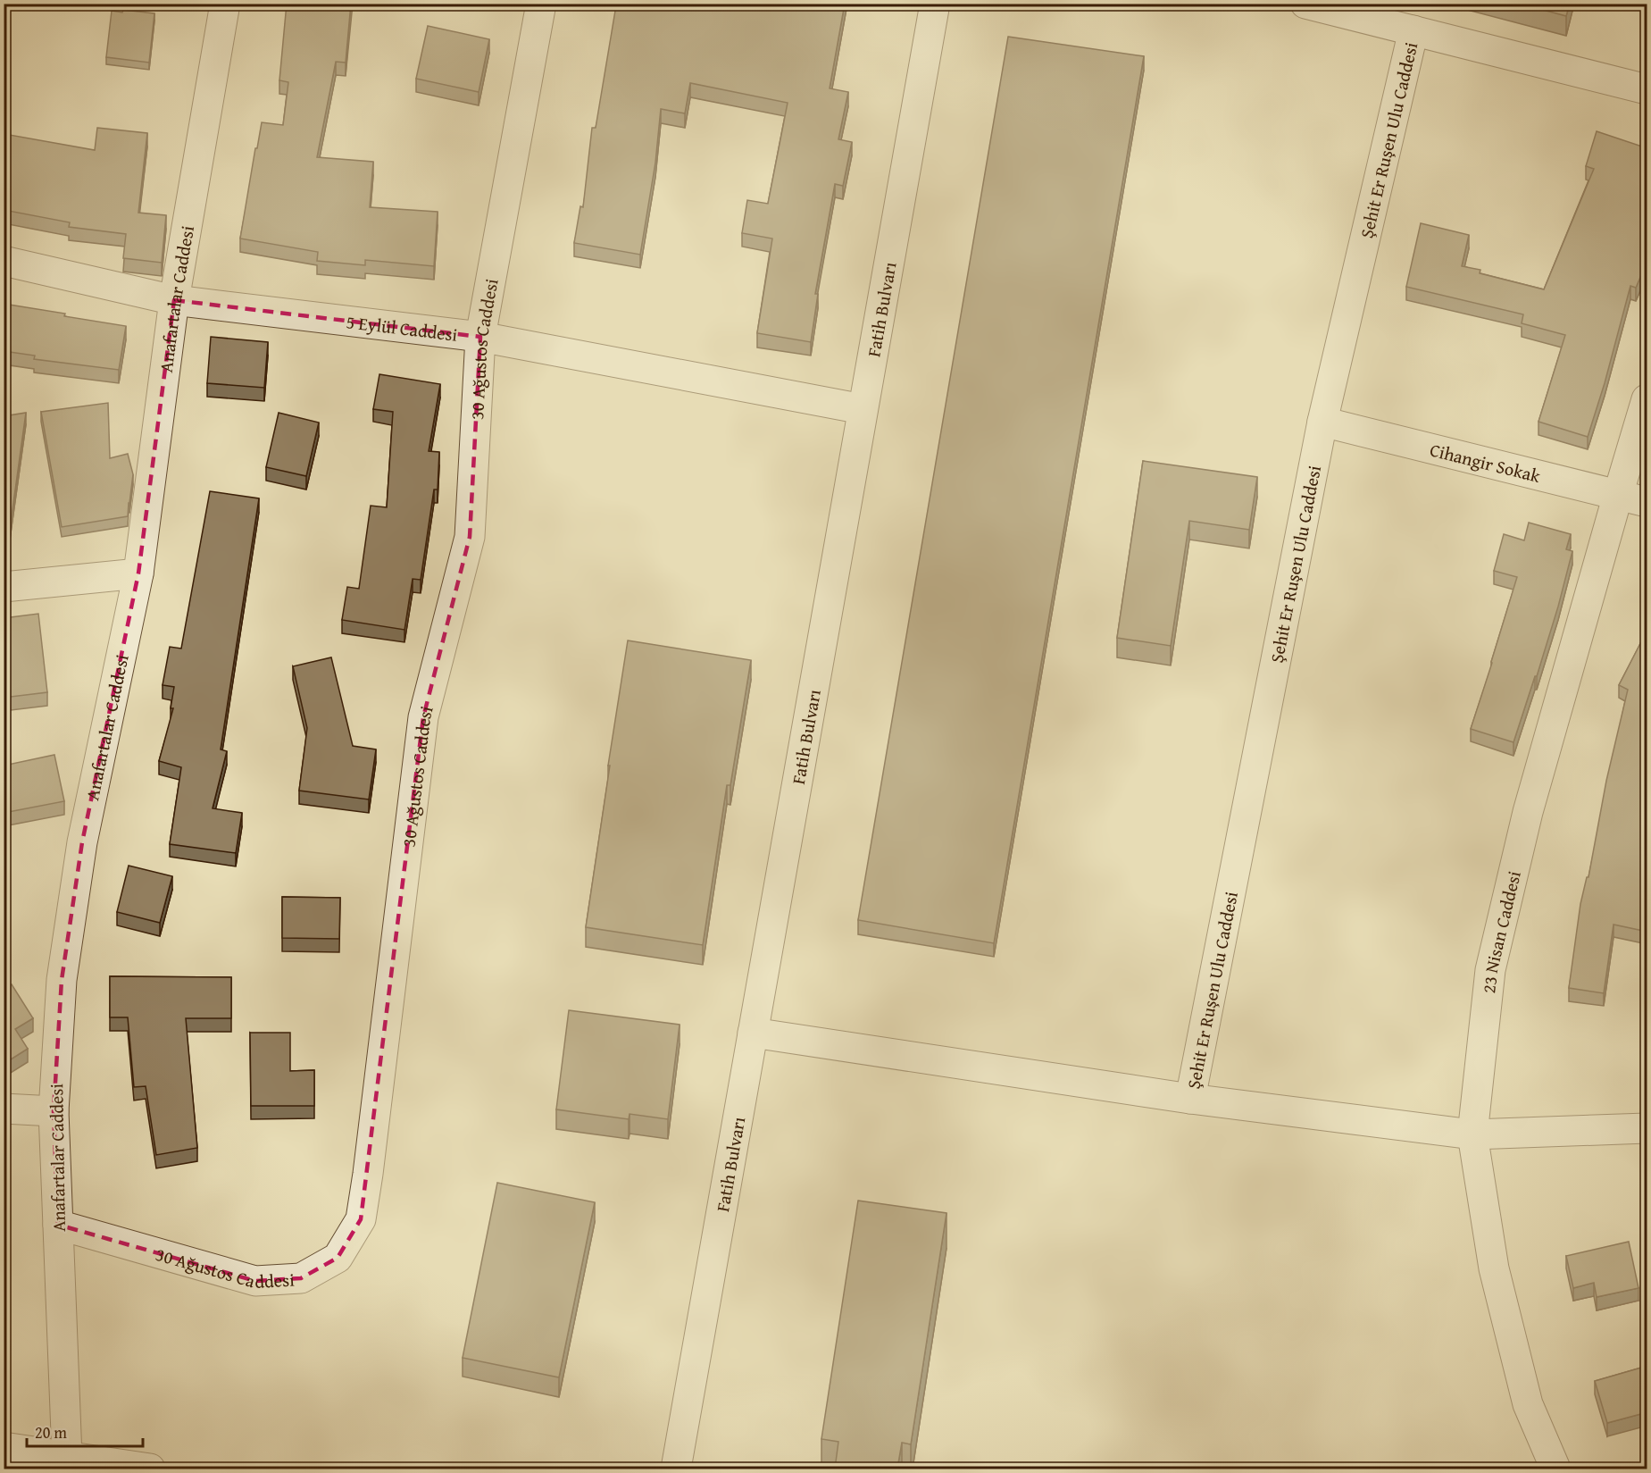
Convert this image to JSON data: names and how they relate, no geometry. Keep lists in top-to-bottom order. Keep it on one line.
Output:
{"streets":{"street":["Şehit Er Ruşen Ulu Caddesi","Anafartalar Caddesi","Fatih Bulvarı","5 Eylül Caddesi","30 Ağustos Caddesi","Cihangir Sokak","23 Nisan Caddesi"]},"crossings":[["Şehit Er Ruşen Ulu Caddesi","Cihangir Sokak"],["Anafartalar Caddesi","5 Eylül Caddesi"],["Anafartalar Caddesi","30 Ağustos Caddesi"],["Fatih Bulvarı","5 Eylül Caddesi"],["5 Eylül Caddesi","30 Ağustos Caddesi"],["Cihangir Sokak","23 Nisan Caddesi"]],"scale_bar":"20 m"}
